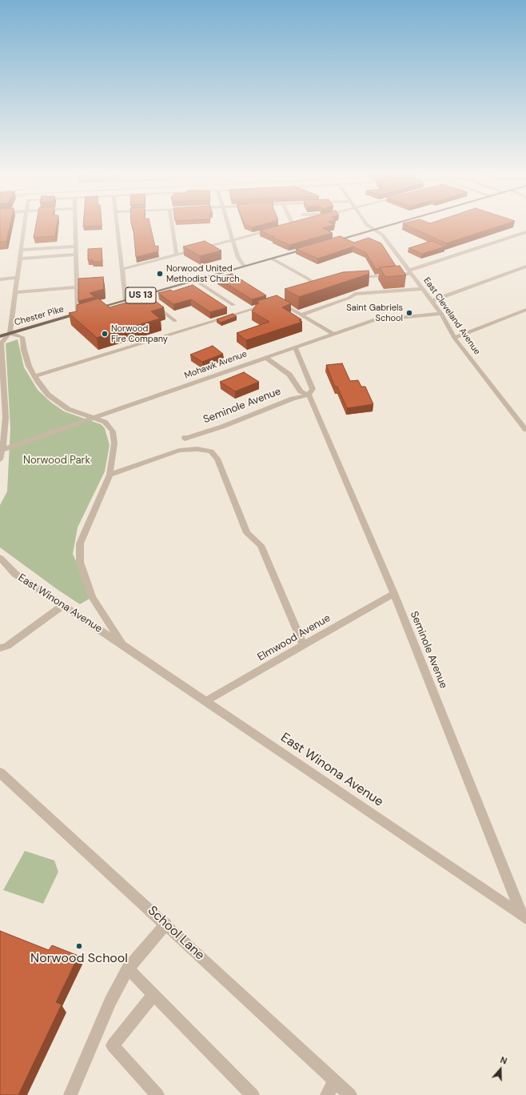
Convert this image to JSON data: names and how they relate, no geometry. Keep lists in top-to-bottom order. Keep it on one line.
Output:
{"streets":{"main road":["US 13","Chester Pike"],"street":["East Cleveland Avenue","Mohawk Avenue","Seminole Avenue","East Winona Avenue","Elmwood Avenue","School Lane"]},"crossings":[["Chester Pike","East Winona Avenue"],["East Cleveland Avenue","Mohawk Avenue"],["Mohawk Avenue","Seminole Avenue"],["Mohawk Avenue","East Winona Avenue"],["Seminole Avenue","East Winona Avenue"],["Seminole Avenue","Elmwood Avenue"],["East Winona Avenue","Elmwood Avenue"]],"parks":["Norwood Park"],"places":["Norwood United Methodist Church","Saint Gabriels School","Norwood Fire Company","Norwood School"],"north":"top"}
